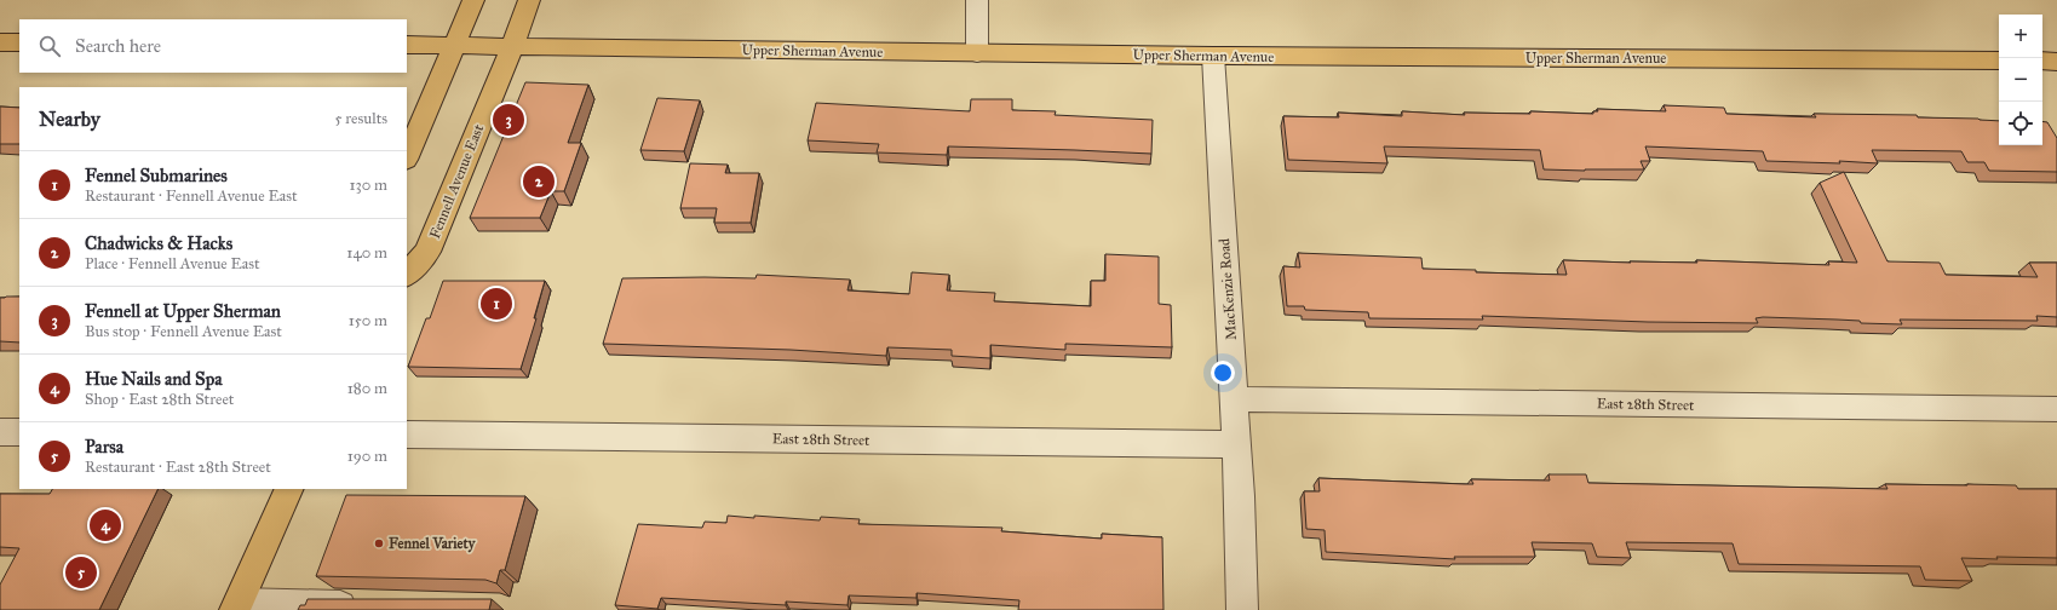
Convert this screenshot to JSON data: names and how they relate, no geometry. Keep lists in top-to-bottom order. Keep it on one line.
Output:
{"streets":{"main road":["Upper Sherman Avenue","Fennell Avenue East"],"street":["MacKenzie Road","East 28th Street"]},"crossings":[["Upper Sherman Avenue","Fennell Avenue East"],["Upper Sherman Avenue","MacKenzie Road"],["MacKenzie Road","East 28th Street"]],"places":["Fennel Variety"],"page":{"map_buttons":["+","−"],"search":"Search here","heading":["Nearby","5 results"],"pins":["3","2","1","4","5"],"list":[{"mark":"1","name":"Fennel Submarines","note":"Restaurant · Fennell Avenue East","value":"130 m"},{"mark":"2","name":"Chadwicks & Hacks","note":"Place · Fennell Avenue East","value":"140 m"},{"mark":"3","name":"Fennell at Upper Sherman","note":"Bus stop · Fennell Avenue East","value":"150 m"},{"mark":"4","name":"Hue Nails and Spa","note":"Shop · East 28th Street","value":"180 m"},{"mark":"5","name":"Parsa","note":"Restaurant · East 28th Street","value":"190 m"}]}}
